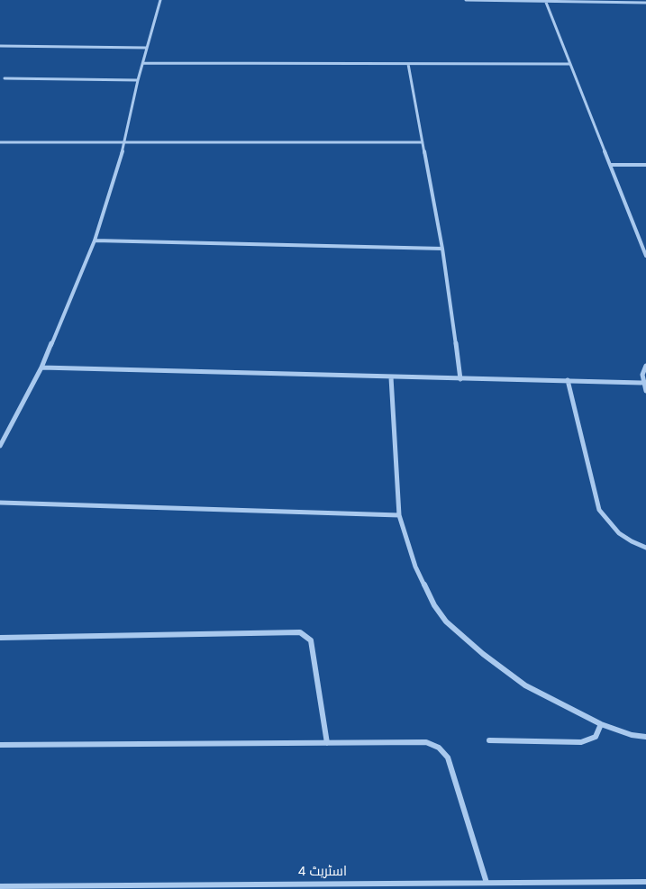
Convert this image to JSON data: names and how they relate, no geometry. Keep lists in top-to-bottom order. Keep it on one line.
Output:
{"streets":{"street":["اسٹریٹ 4"]}}
